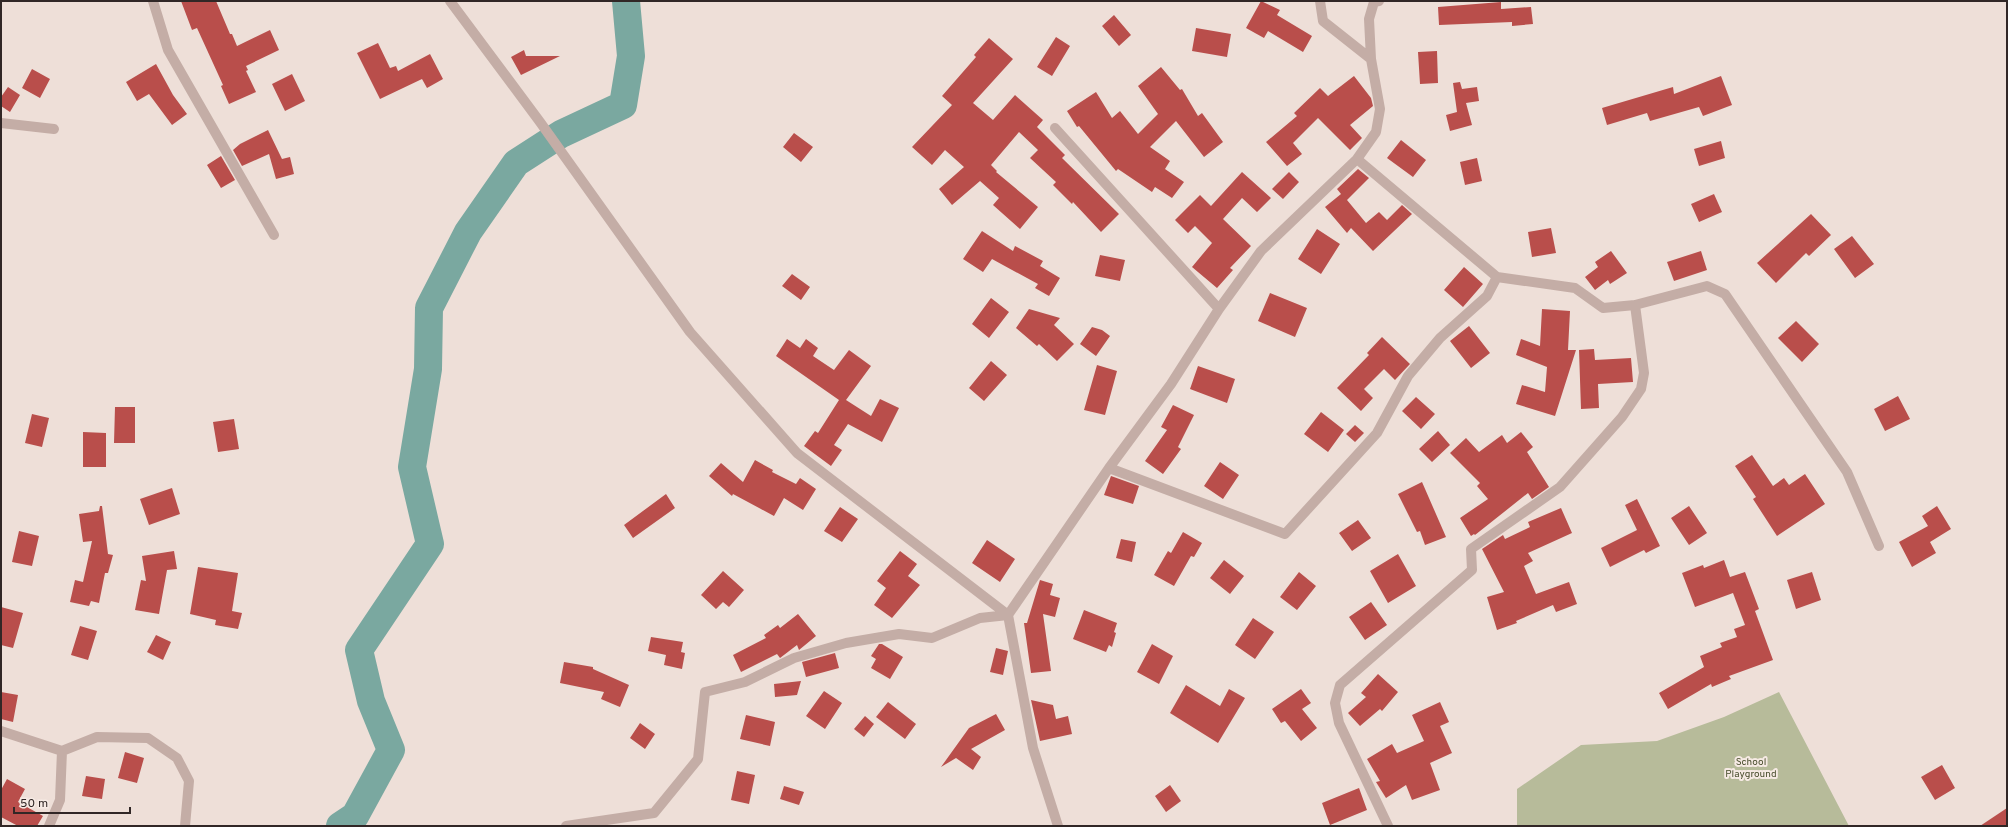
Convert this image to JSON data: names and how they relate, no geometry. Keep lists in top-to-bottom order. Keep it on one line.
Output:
{"parks":["School Playground"],"scale_bar":"50 m"}
